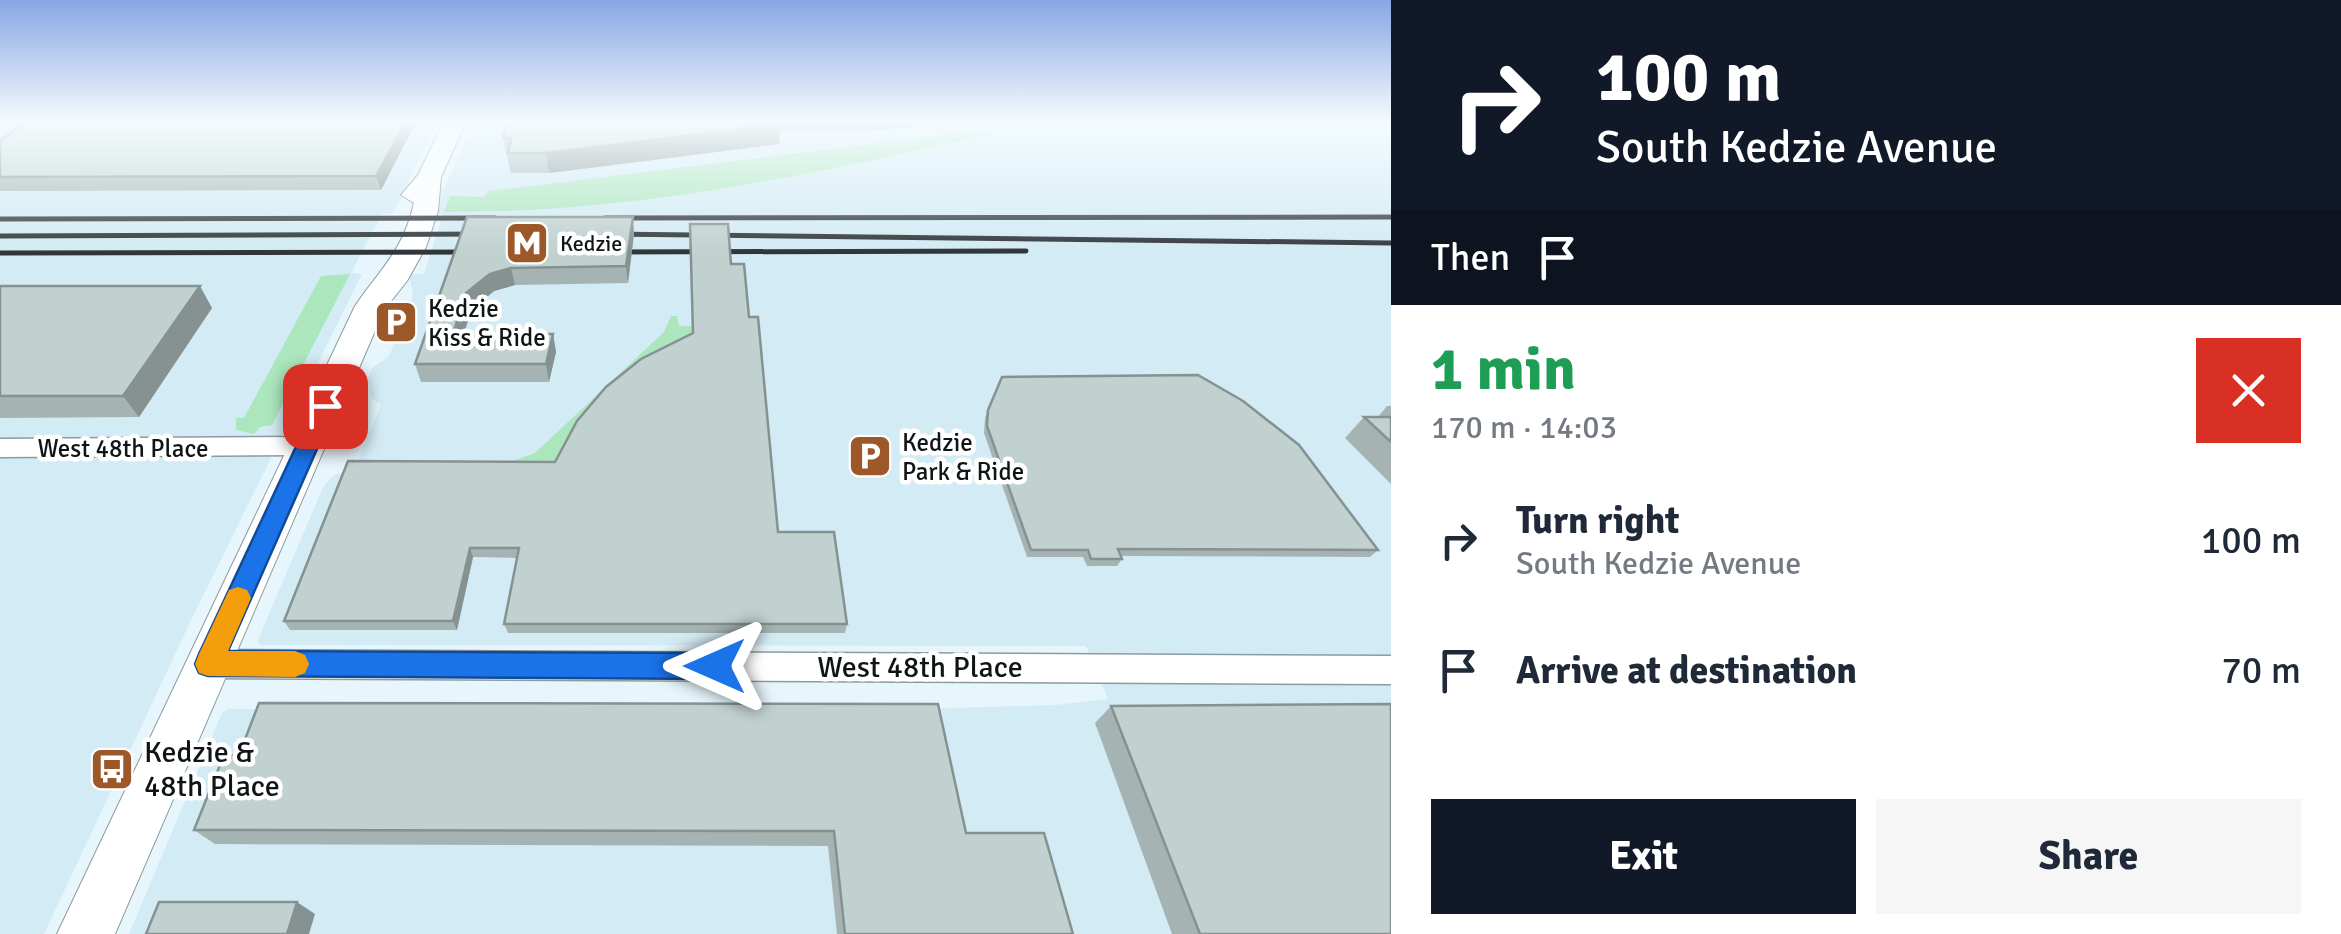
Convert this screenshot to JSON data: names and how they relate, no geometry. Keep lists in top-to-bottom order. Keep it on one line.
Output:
{"streets":{"street":["West 48th Place"]},"places":{"metro station":["Kedzie"],"parking":["Kedzie Kiss & Ride","Kedzie Park & Ride"],"bus stop":["Kedzie & 48th Place"]},"page":{"turn":["100 m","South Kedzie Avenue"],"then":"Then","heading":["1 min","170 m · 14:03"],"list":[{"name":"Turn right","note":"South Kedzie Avenue","value":"100 m"},{"name":"Arrive at destination","value":"70 m"}],"buttons":["Exit","Share"]}}
